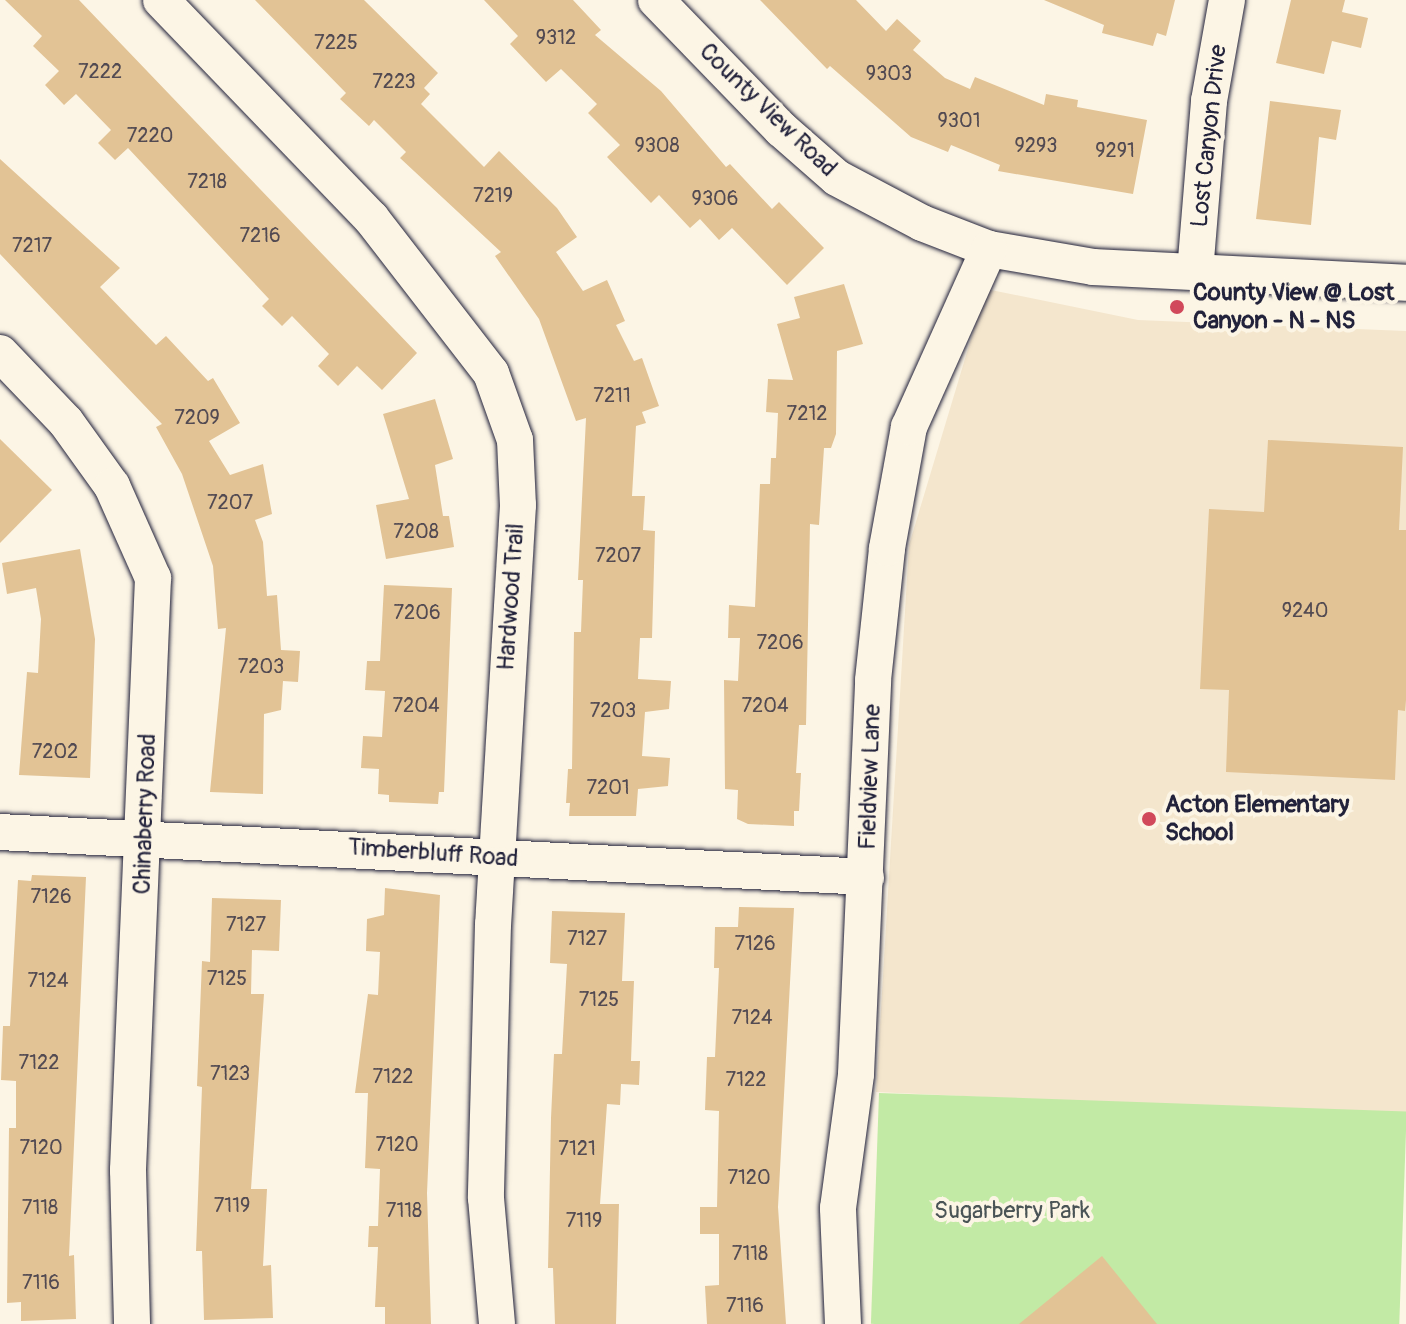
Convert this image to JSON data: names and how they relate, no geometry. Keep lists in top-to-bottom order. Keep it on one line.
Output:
{"streets":{"street":["County View Road","Lost Canyon Drive","Hardwood Trail","Fieldview Lane","Chinaberry Road","Timberbluff Road"]},"crossings":[["County View Road","Lost Canyon Drive"],["County View Road","Fieldview Lane"],["Hardwood Trail","Timberbluff Road"],["Fieldview Lane","Timberbluff Road"],["Chinaberry Road","Timberbluff Road"]],"parks":["Sugarberry Park"],"places":["County View @ Lost Canyon - N - NS","Acton Elementary School"],"house_numbers":["9312","7225","7222","9303","7223","9301","7220","9308","9293","9291","7218","7219","9306","7216","7217","7211","7212","7209","7207","7208","7207","9240","7206","7206","7203","7204","7204","7203","7202","7201","7126","7127","7127","7126","7125","7124","7125","7124","7122","7123","7122","7122","7120","7120","7121","7120","7119","7118","7118","7119","7118","7116","7116"]}
